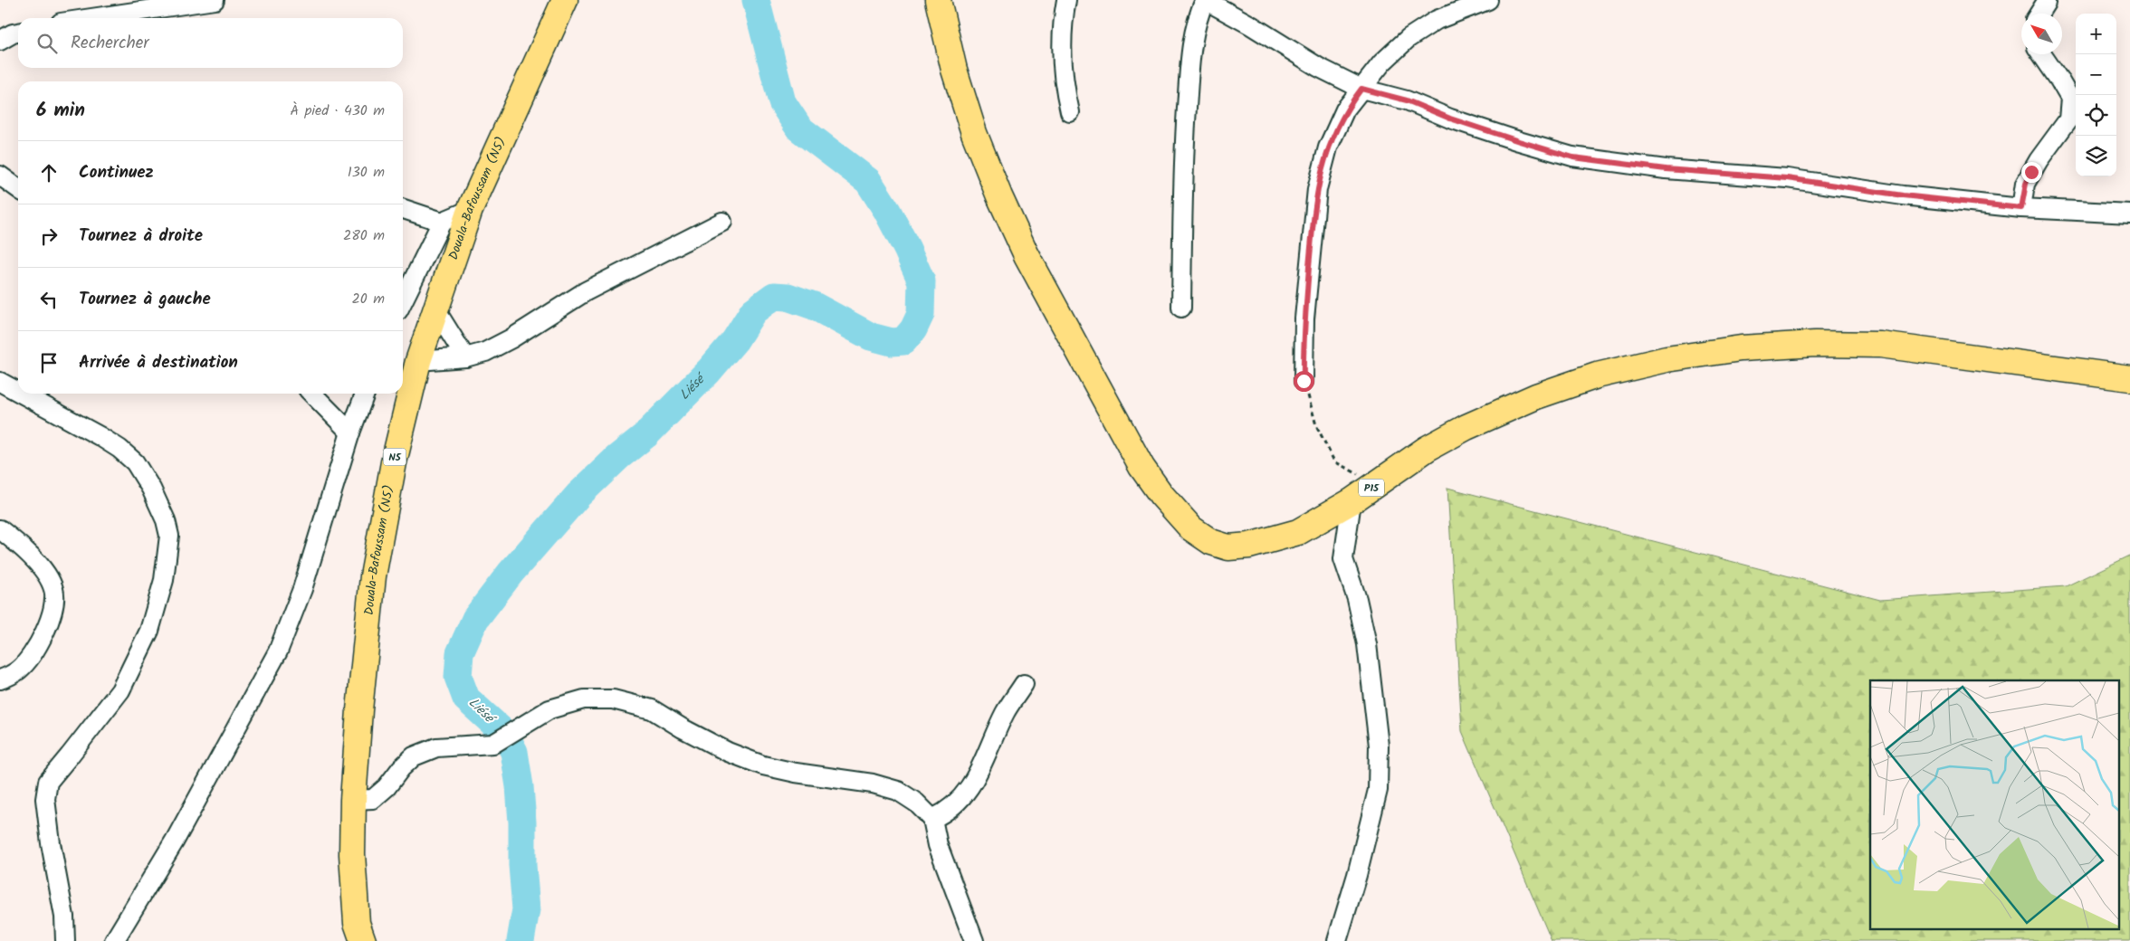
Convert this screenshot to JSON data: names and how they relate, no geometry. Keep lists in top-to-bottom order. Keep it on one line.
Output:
{"streets":{"main road":["Douala-Bafoussam (N5)","N5","P15"]},"water":["Liésé"],"north":"top left","page":{"map_buttons":["+","−"],"search":"Rechercher","heading":["6 min","À pied · 430 m"],"list":[["Continuez","130 m"],["Tournez à droite","280 m"],["Tournez à gauche","20 m"],"Arrivée à destination"]}}
